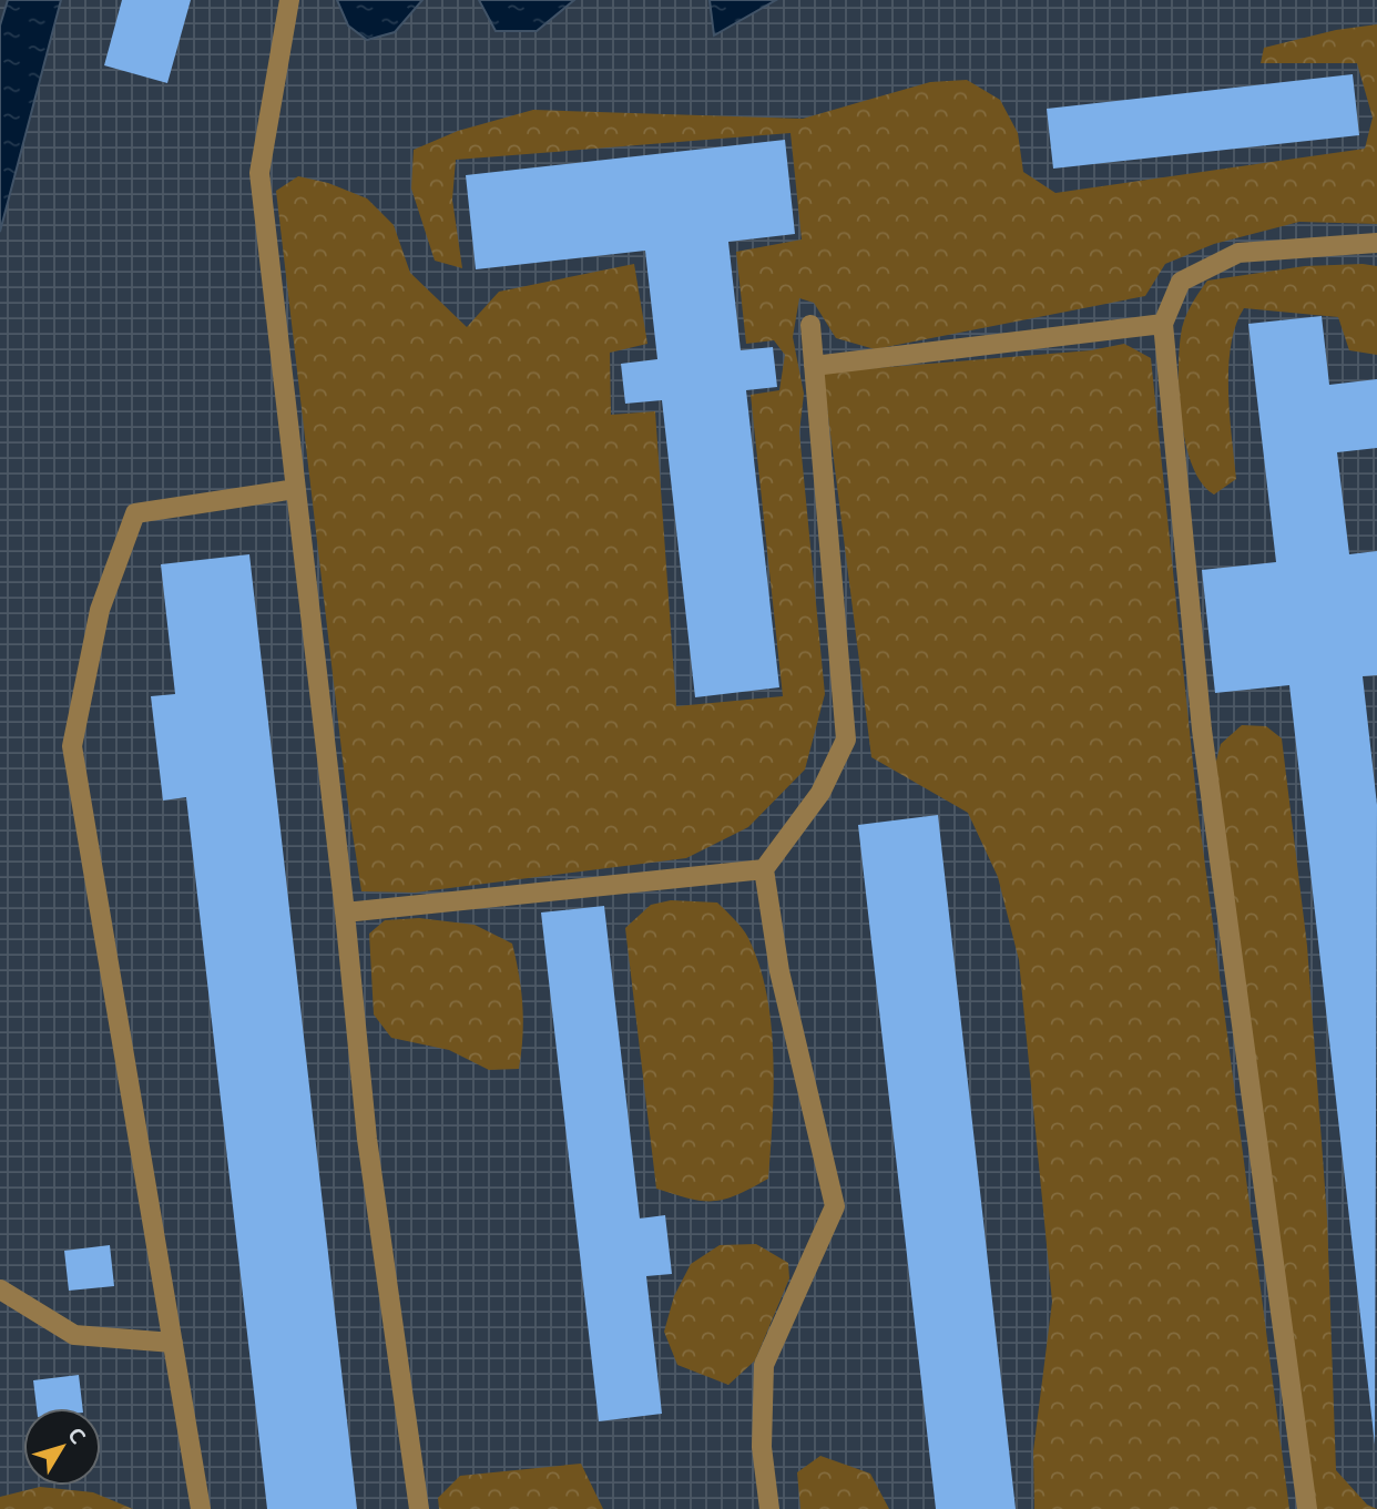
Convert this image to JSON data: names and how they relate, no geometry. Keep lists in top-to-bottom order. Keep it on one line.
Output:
{"north":"top right"}
